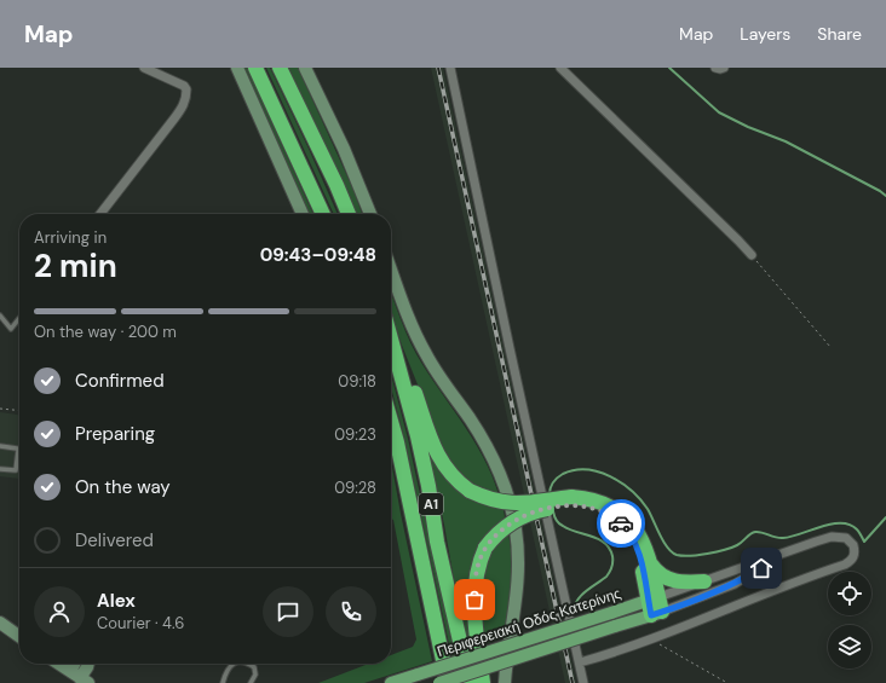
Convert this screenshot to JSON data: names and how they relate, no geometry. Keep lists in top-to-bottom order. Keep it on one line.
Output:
{"streets":{"highway":["Α1"],"main road":["Περιφερειακή Οδός Κατερίνης"]},"page":{"header":"Map","nav":["Map","Layers","Share"],"heading":["2 min","Arriving in","09:43–09:48"],"panel":["Alex","Courier · 4.6"],"bar":"On the way · 200 m","list":[["Confirmed","09:18"],["Preparing","09:23"],["On the way","09:28"],"Delivered"]}}
